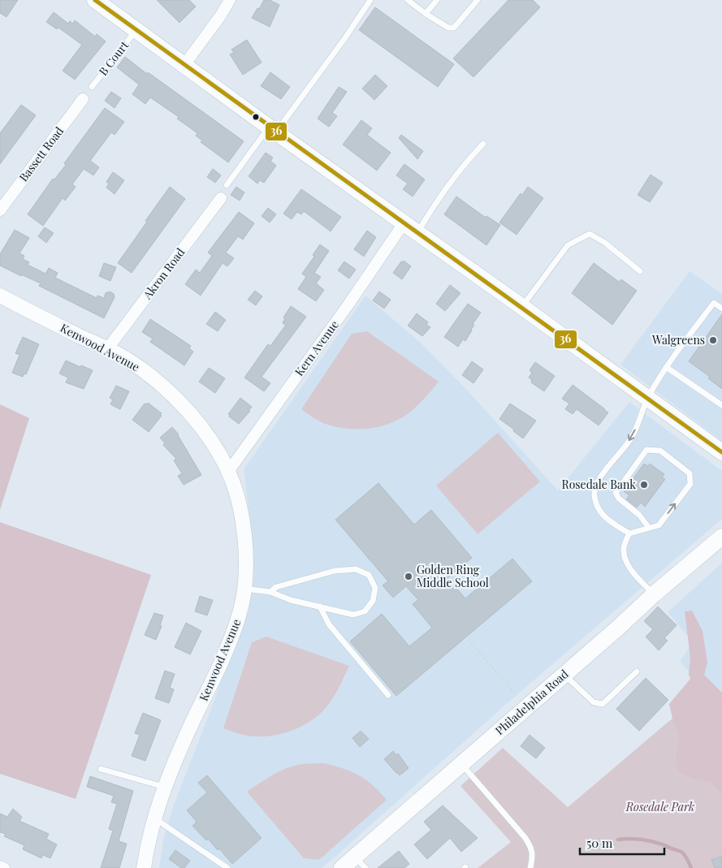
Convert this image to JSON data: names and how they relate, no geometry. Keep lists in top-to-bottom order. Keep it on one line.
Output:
{"streets":{"main road":["Philadelphia Road"],"street":["Bassett Road","Akron Road","Kenwood Avenue","Kern Avenue"],"lane":["B Court"]},"crossings":[["Akron Road","Kenwood Avenue"],["Kenwood Avenue","Kern Avenue"]],"parks":["Rosedale Park"],"places":["Walgreens","Rosedale Bank","Golden Ring Middle School"],"lines":["transit line 36"],"scale_bar":"50 m"}
